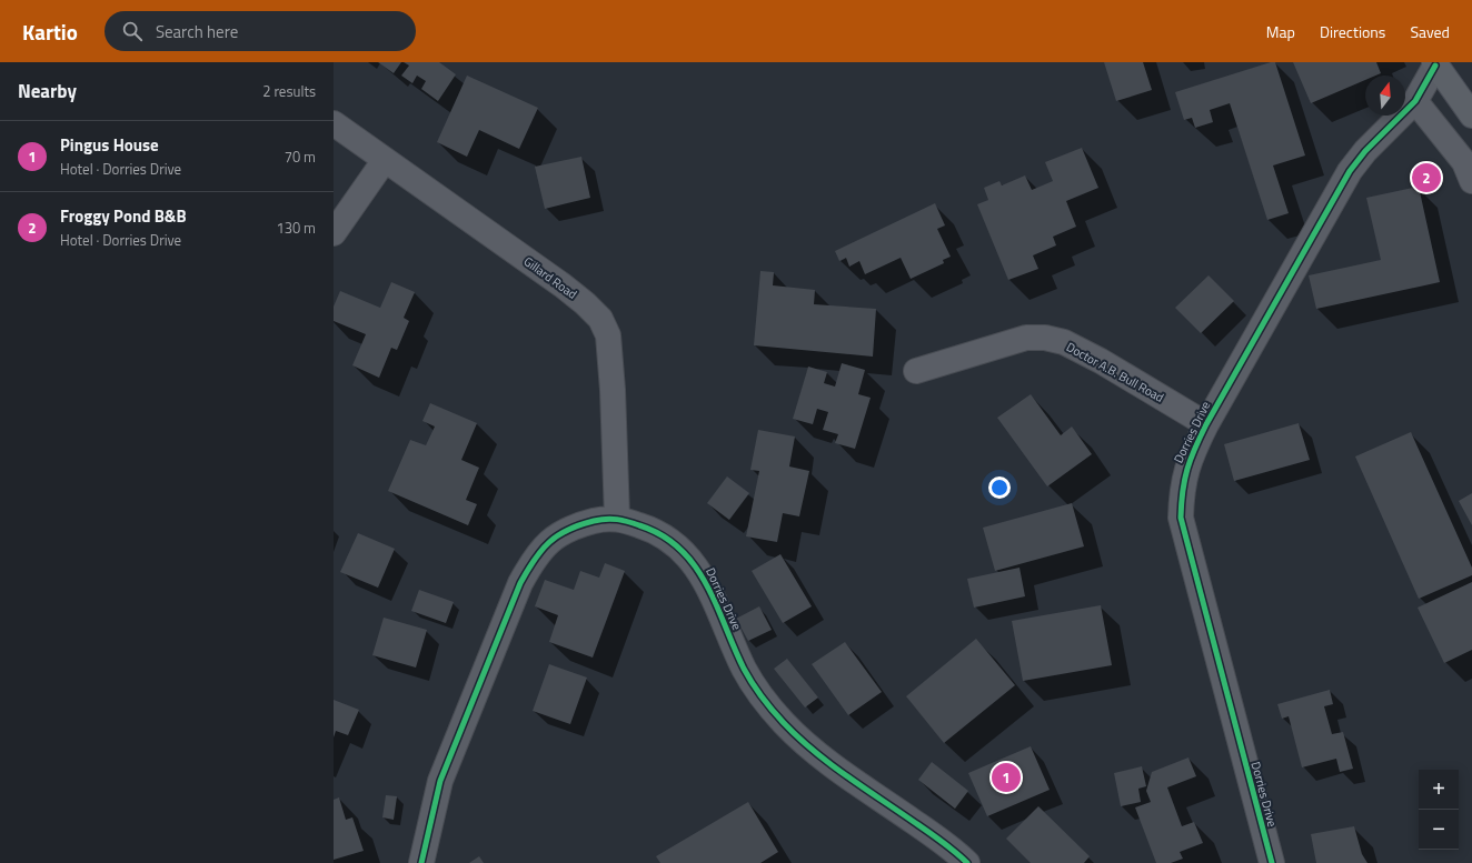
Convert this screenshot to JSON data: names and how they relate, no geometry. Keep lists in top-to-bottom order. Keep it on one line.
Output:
{"streets":{"street":["Gillard Road","Doctor A.B. Bull Road","Dorries Drive"]},"crossings":[["Gillard Road","Dorries Drive"],["Doctor A.B. Bull Road","Dorries Drive"]],"north":"top","page":{"header":"Kartio","search":"Search here","nav":["Map","Directions","Saved"],"heading":["Nearby","2 results"],"list":[{"mark":"1","name":"Pingus House","note":"Hotel · Dorries Drive","value":"70 m"},{"mark":"2","name":"Froggy Pond B&B","note":"Hotel · Dorries Drive","value":"130 m"}],"pins":["2","1"],"map_buttons":["+","−"]}}
